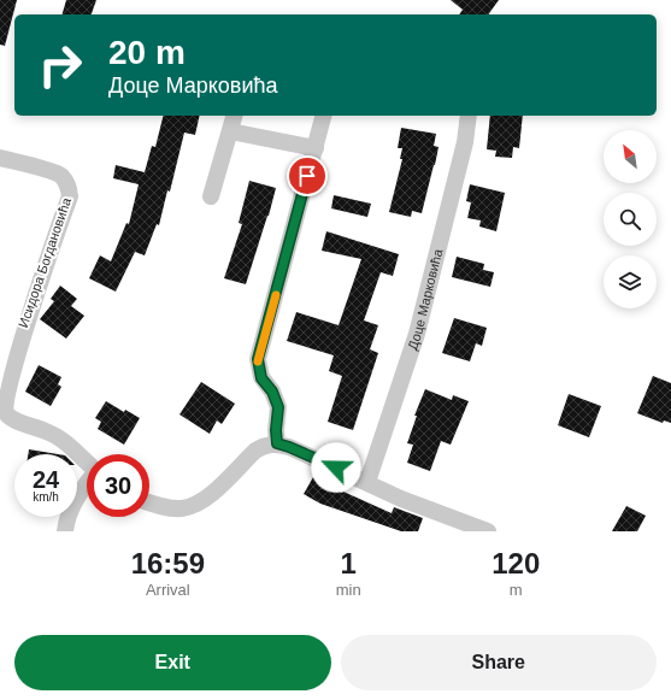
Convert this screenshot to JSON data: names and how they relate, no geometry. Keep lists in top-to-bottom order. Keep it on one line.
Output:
{"streets":{"street":["Исидора Богдановића","Доце Марковића"]},"north":"top left","page":{"turn":["20 m","Доце Марковића"],"speed":"24 km/h","limit":"30","eta":["16:59","Arrival","1","min","120","m"],"buttons":["Exit","Share"]}}
